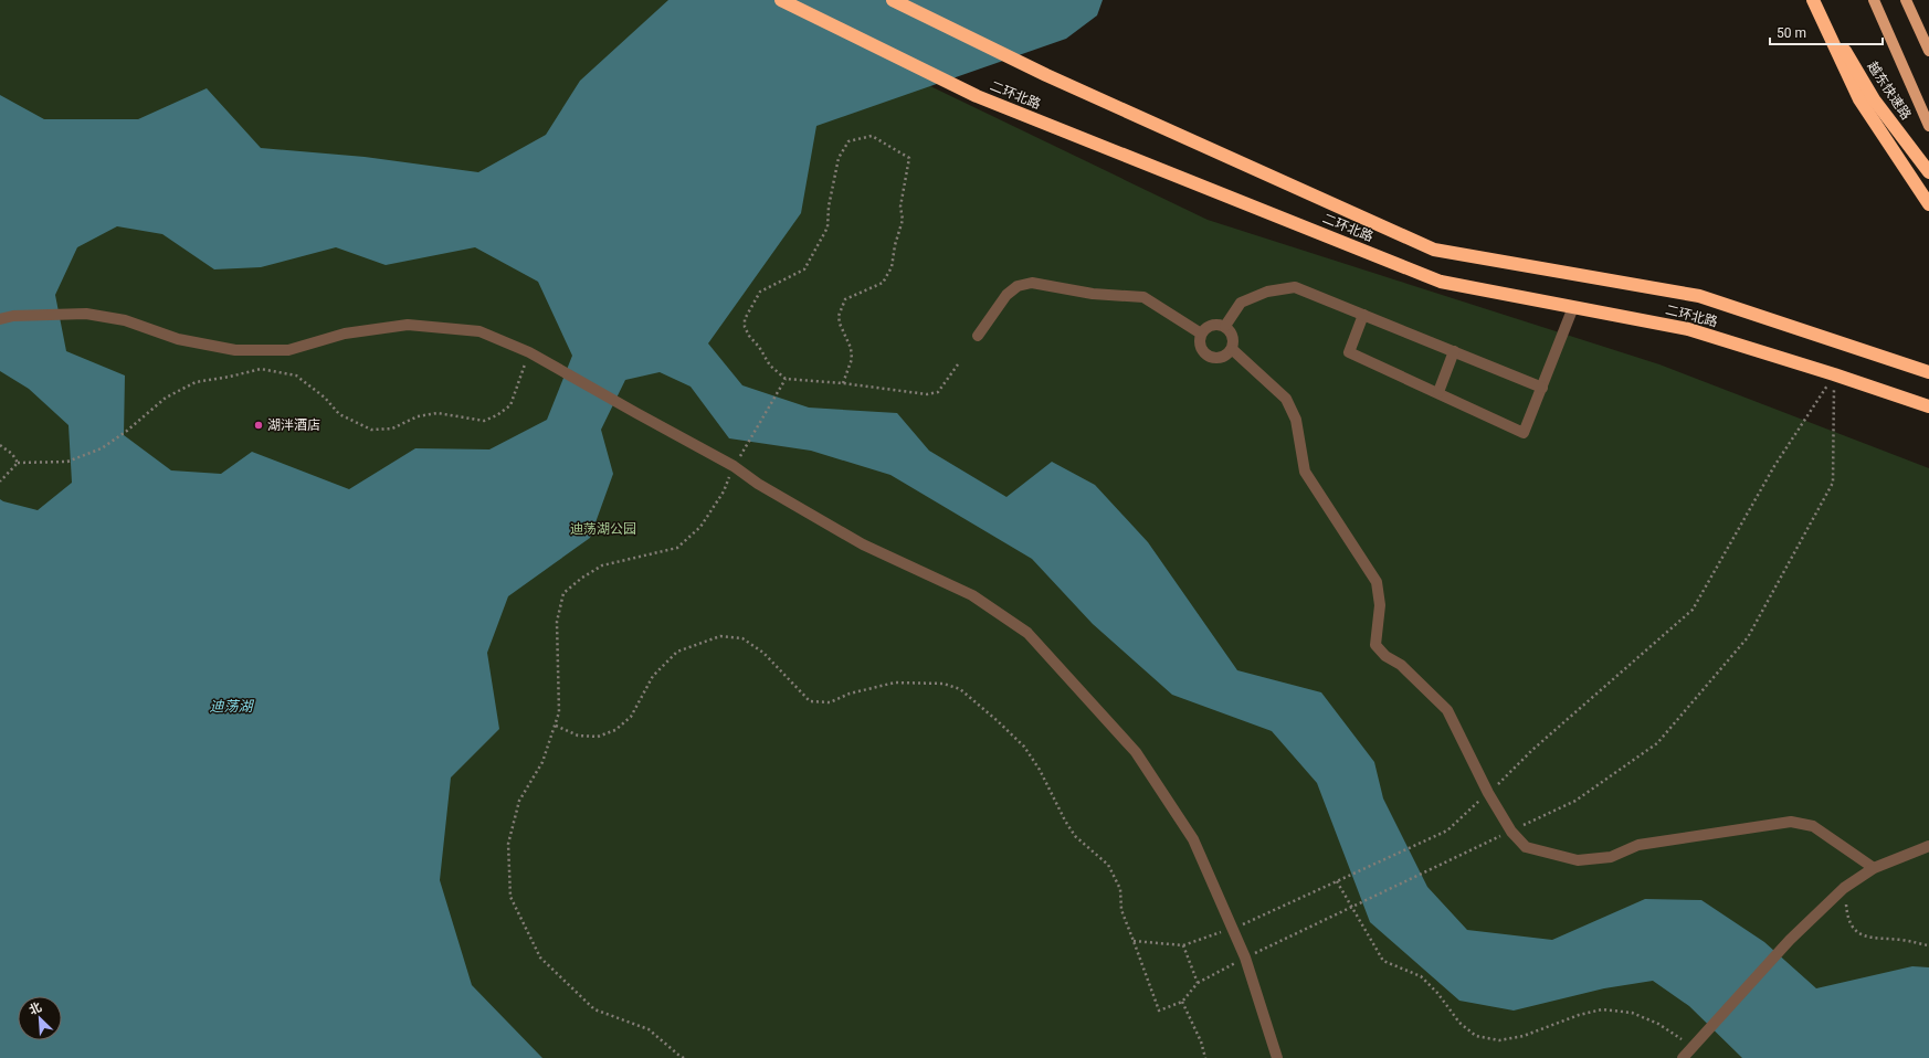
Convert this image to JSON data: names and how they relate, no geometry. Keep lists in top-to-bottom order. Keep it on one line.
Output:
{"streets":{"highway":["越东快速路","二环北路"]},"water":["迪荡湖"],"parks":["迪荡湖公园"],"places":["湖泮酒店"],"scale_bar":"50 m","north":"top left"}
